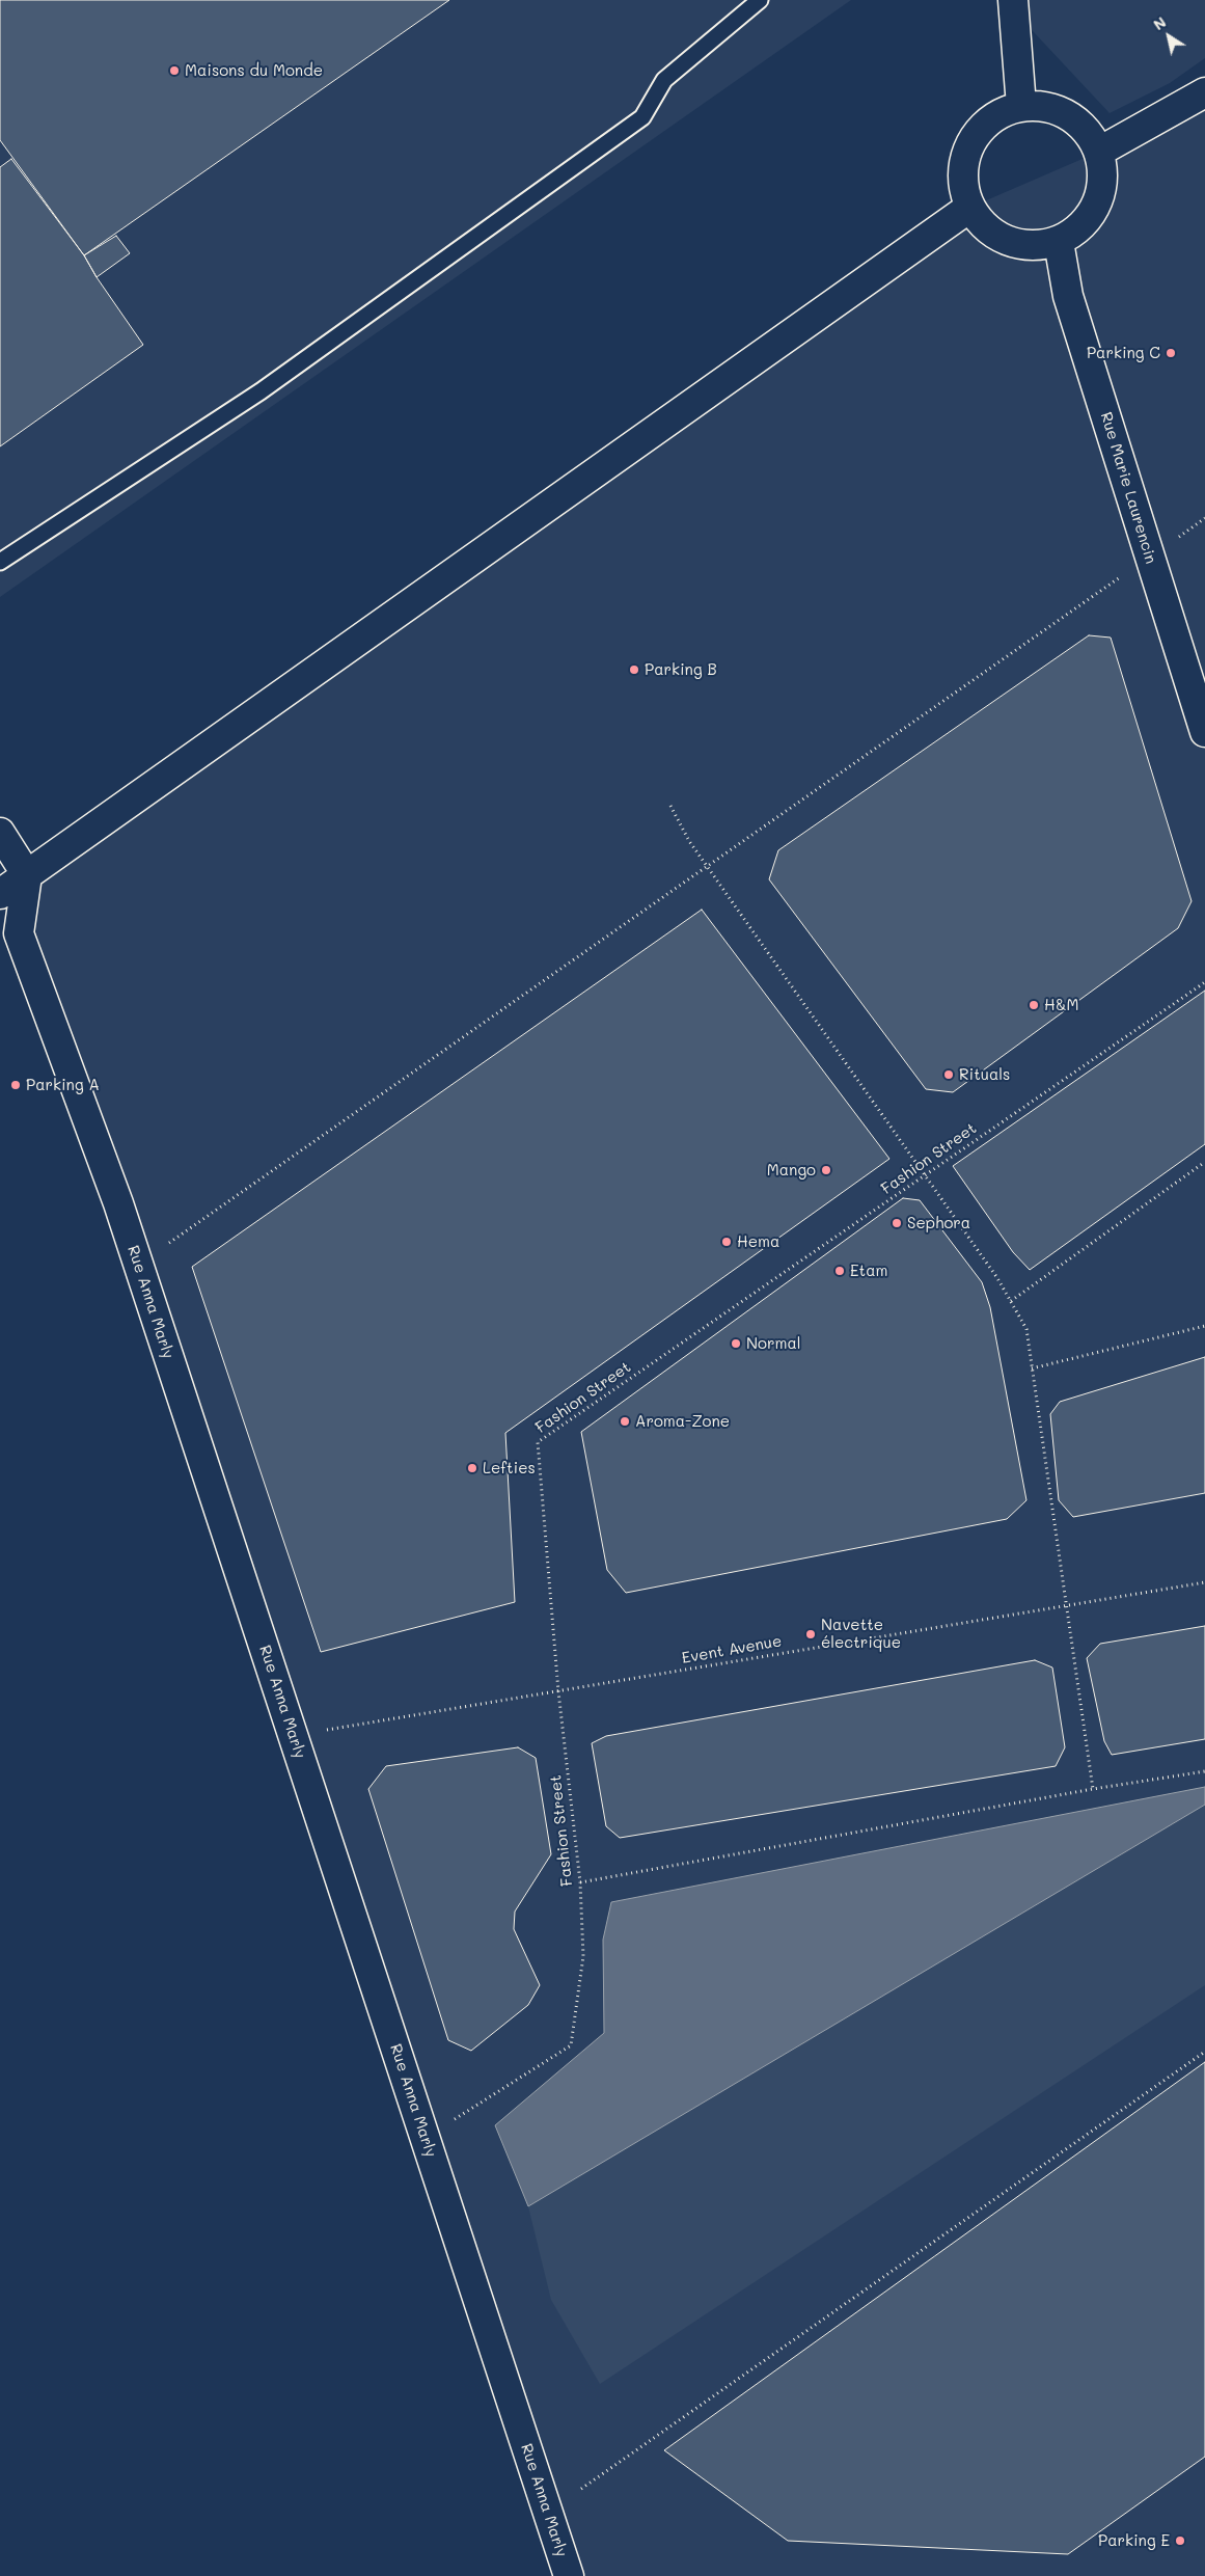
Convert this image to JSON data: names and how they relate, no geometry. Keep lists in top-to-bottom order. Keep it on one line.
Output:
{"streets":{"street":["Rue Marie Laurencin","Rue Anna Marly"],"path":["Fashion Street","Event Avenue"]},"crossings":[["Fashion Street","Rue Anna Marly"],["Fashion Street","Event Avenue"],["Rue Anna Marly","Event Avenue"]],"places":["Maisons du Monde","Parking C","Parking B","H&M","Rituals","Parking A","Mango","Sephora","Hema","Etam","Normal","Aroma-Zone","Lefties","Navette électrique","Parking E"],"north":"top left"}
